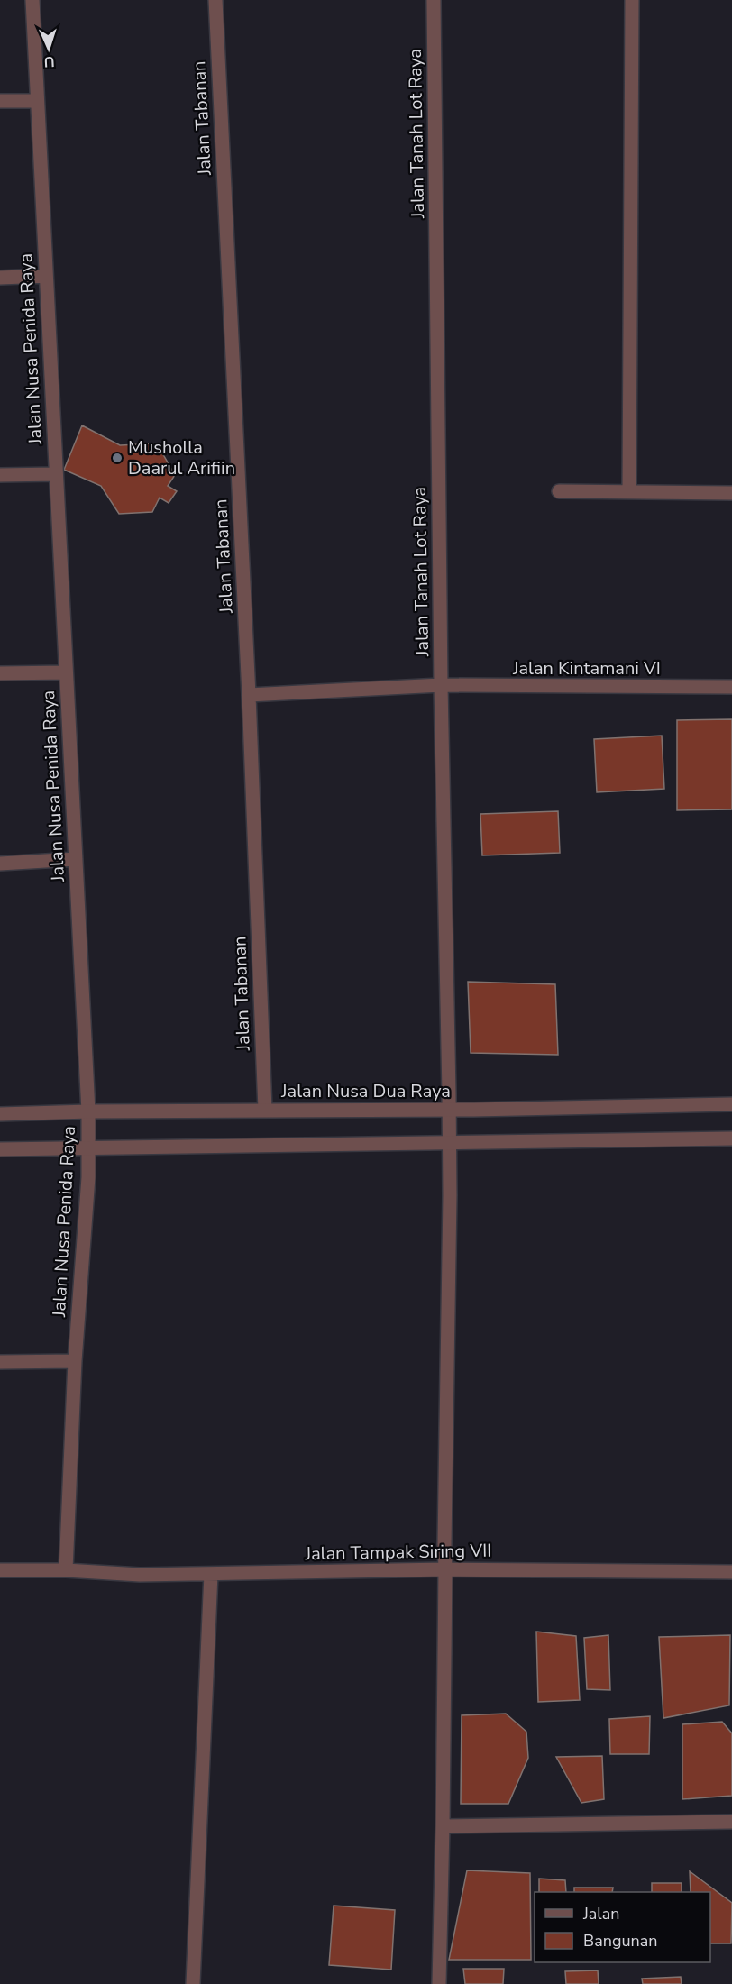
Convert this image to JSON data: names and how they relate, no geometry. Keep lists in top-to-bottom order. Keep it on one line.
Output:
{"streets":{"street":["Jalan Tabanan","Jalan Tanah Lot Raya","Jalan Nusa Penida Raya","Jalan Kintamani VI","Jalan Nusa Dua Raya","Jalan Tampak Siring VII"]},"crossings":[["Jalan Tabanan","Jalan Kintamani VI"],["Jalan Tabanan","Jalan Nusa Dua Raya"],["Jalan Tanah Lot Raya","Jalan Kintamani VI"],["Jalan Tanah Lot Raya","Jalan Nusa Dua Raya"],["Jalan Tanah Lot Raya","Jalan Tampak Siring VII"],["Jalan Nusa Penida Raya","Jalan Nusa Dua Raya"],["Jalan Nusa Penida Raya","Jalan Tampak Siring VII"]],"places":["Musholla Daarul Arifiin"],"legend":["Jalan","Bangunan"],"north":"bottom"}
